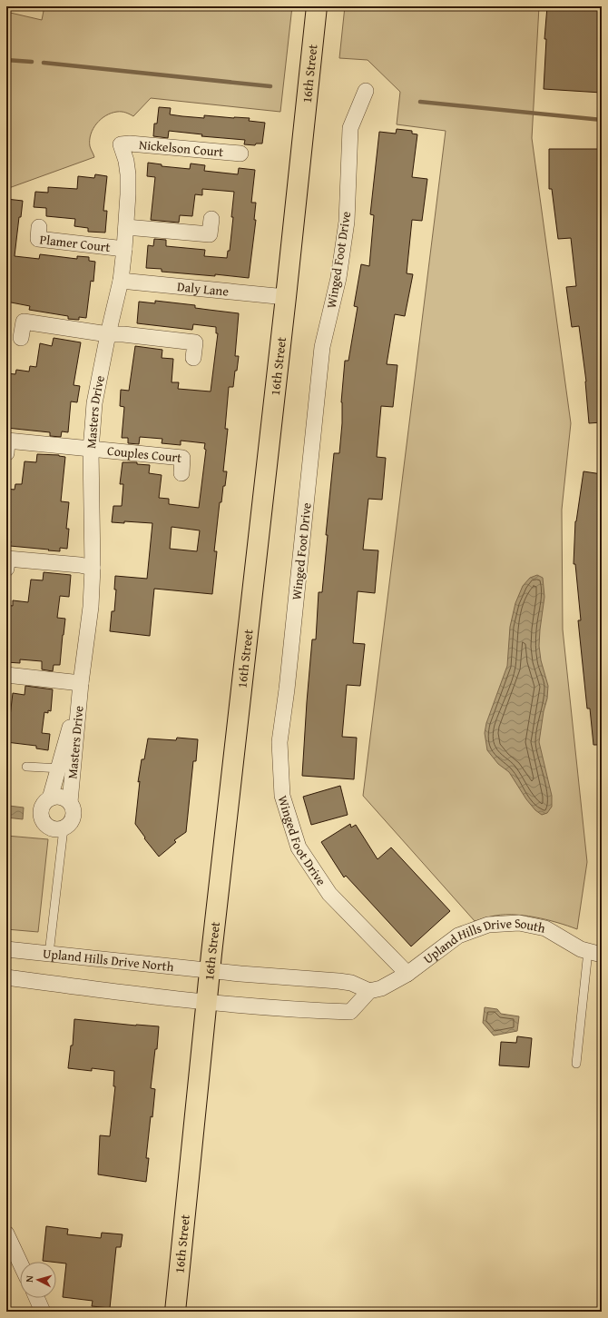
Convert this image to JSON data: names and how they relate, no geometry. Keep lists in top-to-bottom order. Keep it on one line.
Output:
{"streets":{"main road":["16th Street"],"street":["Nickelson Court","Plamer Court","Winged Foot Drive","Daly Lane","Masters Drive","Couples Court","Upland Hills Drive South","Upland Hills Drive North"]},"crossings":[["16th Street","Daly Lane"],["16th Street","Upland Hills Drive South"],["16th Street","Upland Hills Drive North"],["Nickelson Court","Masters Drive"],["Plamer Court","Masters Drive"],["Winged Foot Drive","Upland Hills Drive South"],["Daly Lane","Masters Drive"],["Masters Drive","Couples Court"]],"north":"left"}
